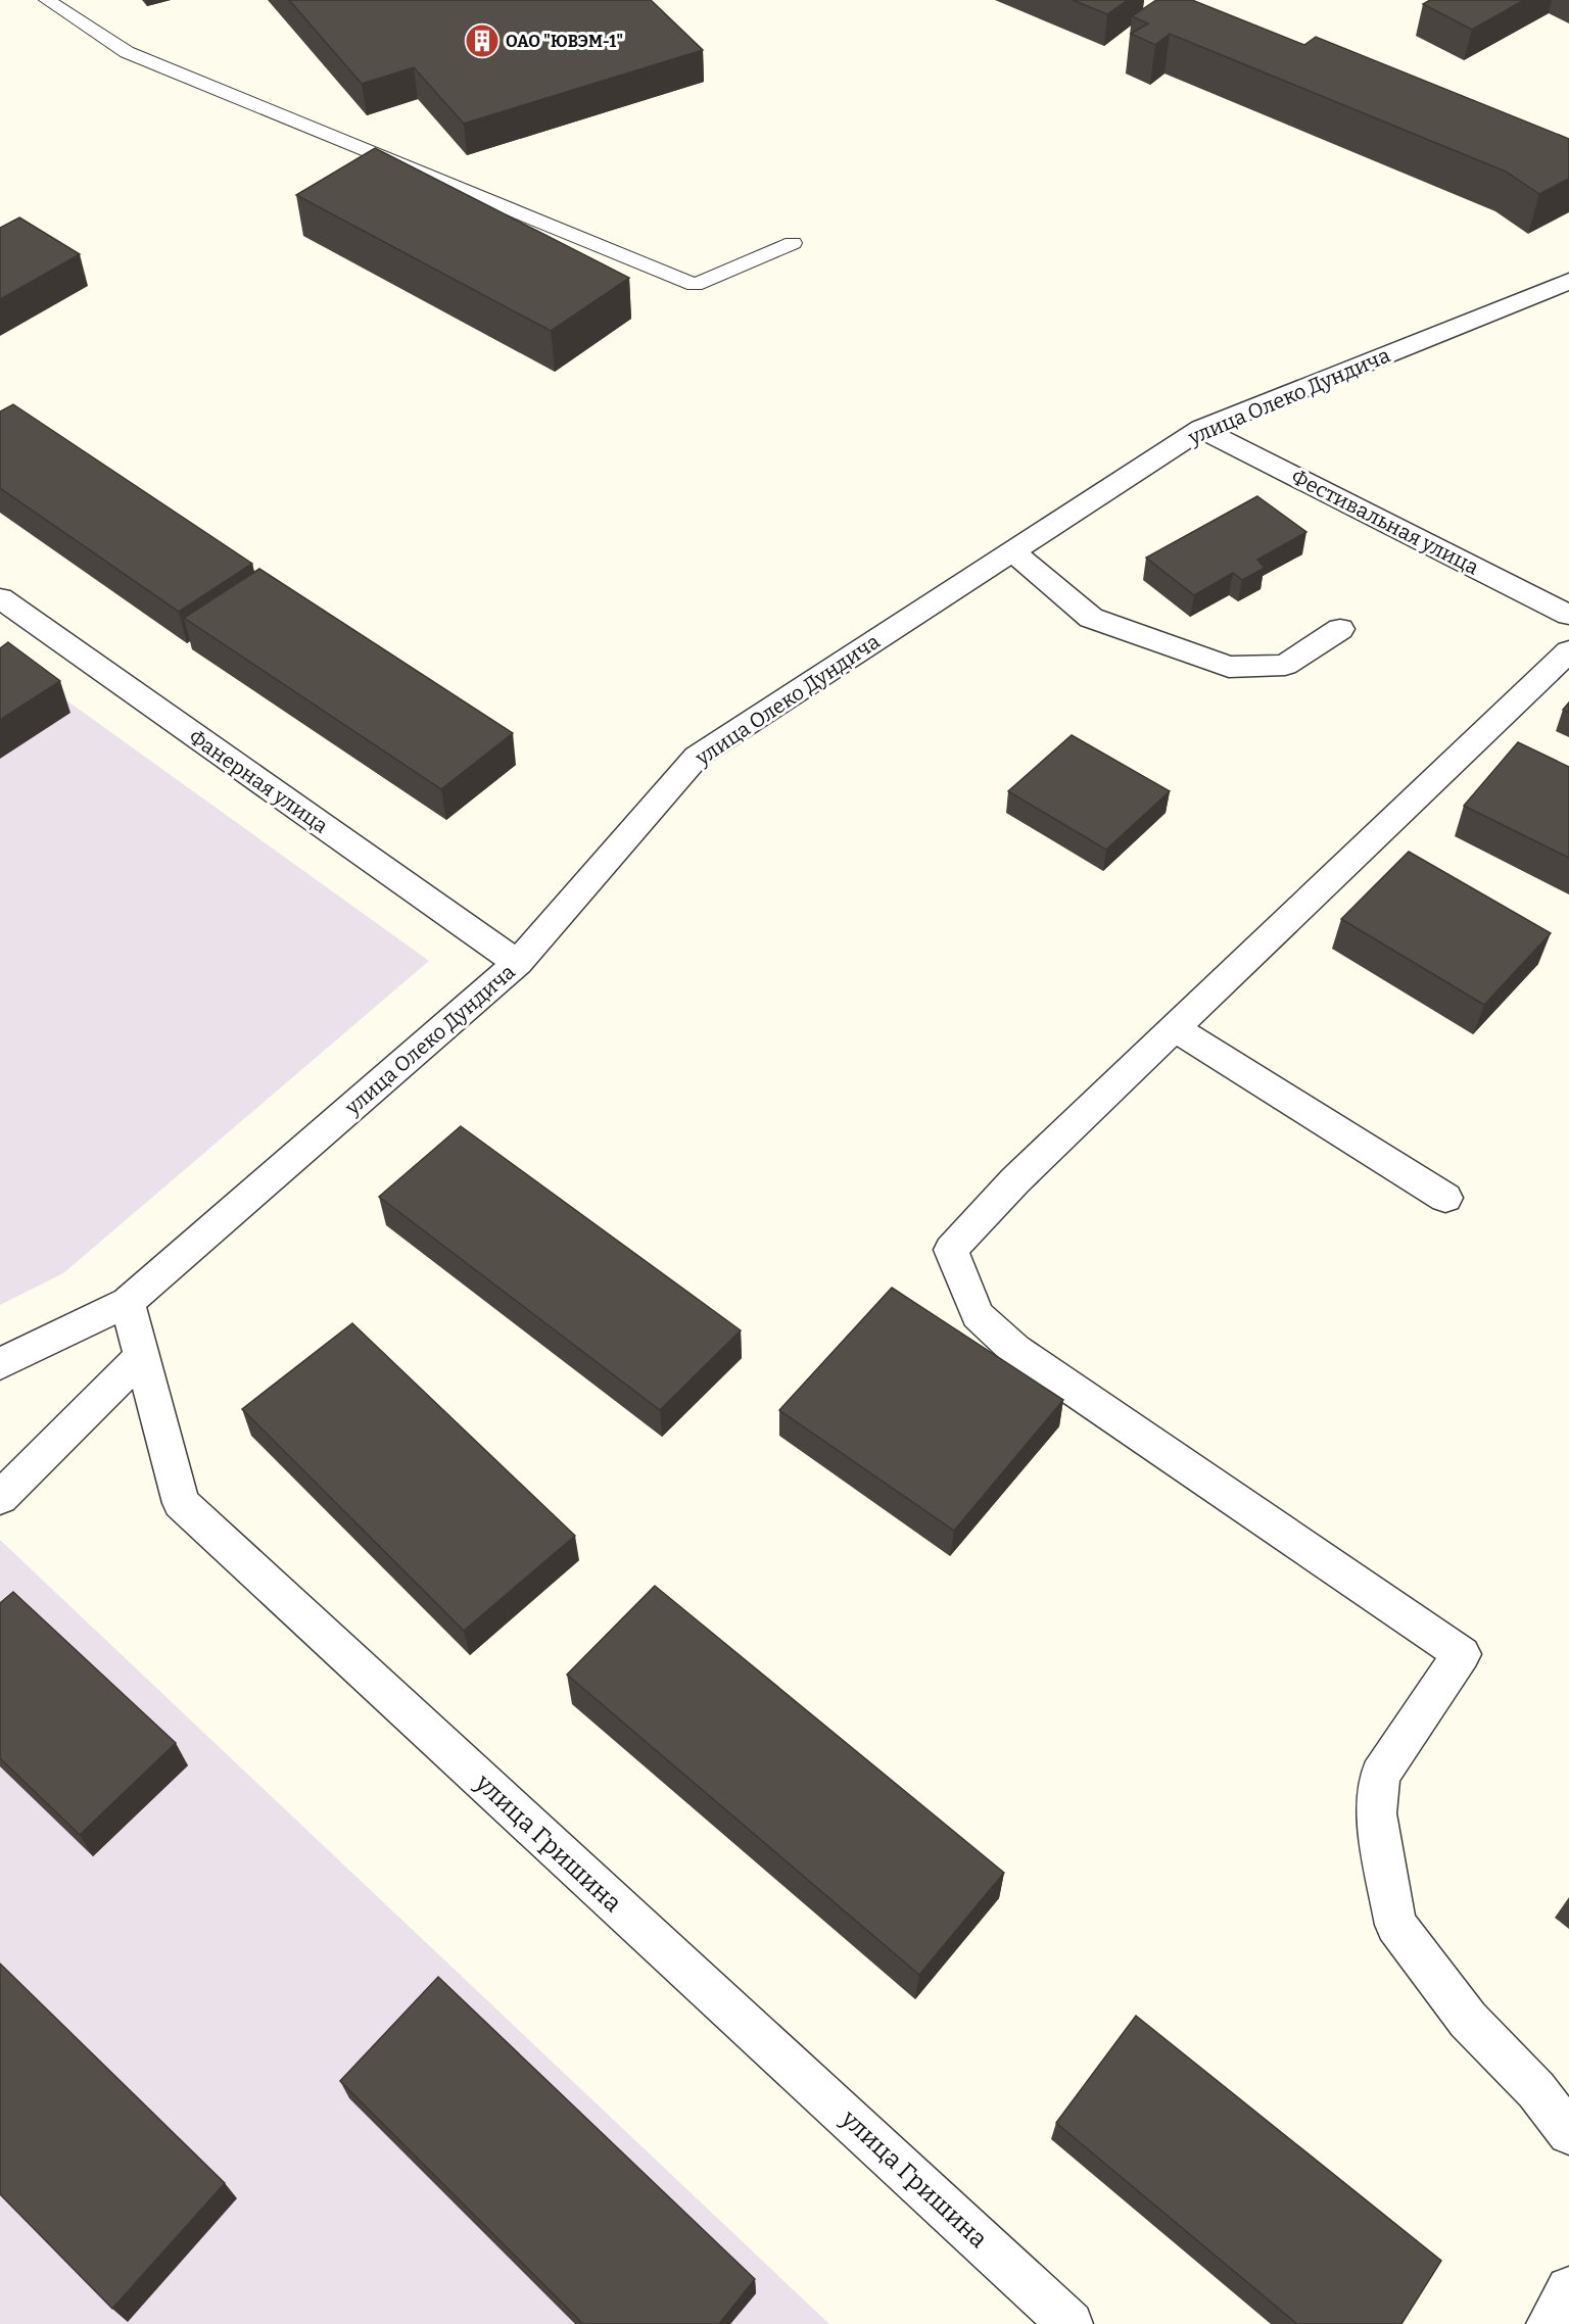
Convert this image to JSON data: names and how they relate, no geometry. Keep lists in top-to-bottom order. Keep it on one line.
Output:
{"streets":{"street":["улица Олеко Дундича","Фестивальная улица","Фанерная улица","улица Гришина"]},"crossings":[["улица Олеко Дундича","Фестивальная улица"],["улица Олеко Дундича","Фанерная улица"],["улица Олеко Дундича","улица Гришина"]],"places":{"building":["ОАО \"ЮВЭМ-1\""]}}
